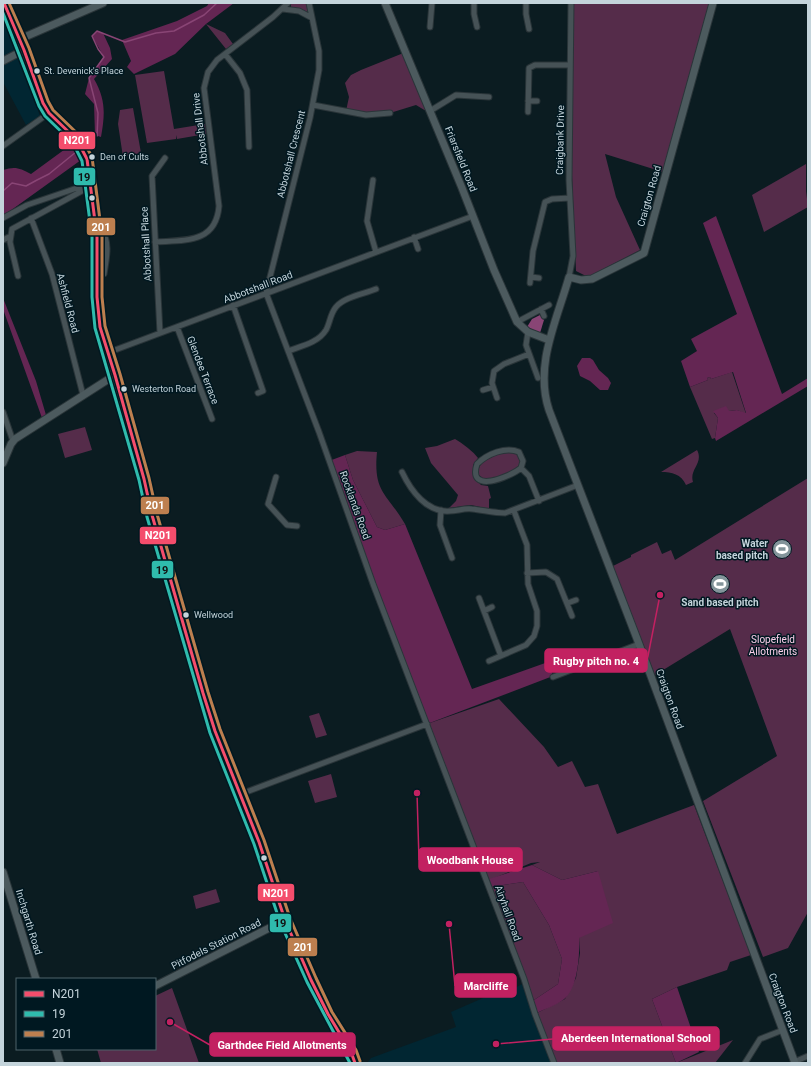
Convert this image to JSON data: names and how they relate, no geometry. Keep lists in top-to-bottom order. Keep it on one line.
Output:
{"streets":{"street":["Abbotshall Drive","Craigbank Drive","Abbotshall Crescent","Friarsfield Road","Craigton Road","Abbotshall Place","Abbotshall Road","Ashfield Road","Glendee Terrace","Rocklands Road","Airyhall Road","Inchgarth Road","Pitfodels Station Road"]},"crossings":[["Abbotshall Drive","Abbotshall Place"],["Craigbank Drive","Craigton Road"],["Abbotshall Crescent","Abbotshall Road"],["Abbotshall Crescent","Rocklands Road"],["Friarsfield Road","Abbotshall Road"],["Abbotshall Place","Abbotshall Road"],["Abbotshall Road","Glendee Terrace"],["Abbotshall Road","Rocklands Road"],["Rocklands Road","Airyhall Road"]],"parks":["Slopefield Allotments"],"places":{"other":["St. Devenick's Place","Den of Cults","Westerton Road","Rugby pitch no. 4","Wellwood","Woodbank House","Marcliffe","Garthdee Field Allotments","Aberdeen International School"],"sports":["Water based pitch","Sand based pitch"]},"lines":["transit line N201","transit line 201","transit line 19"],"legend":["N201","19","201"]}
